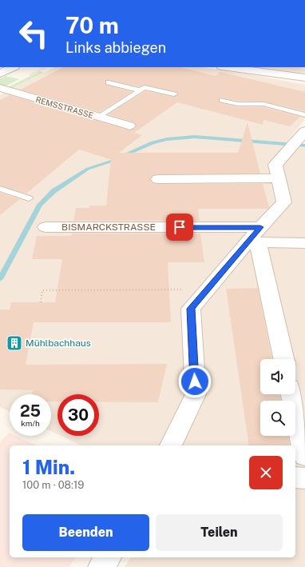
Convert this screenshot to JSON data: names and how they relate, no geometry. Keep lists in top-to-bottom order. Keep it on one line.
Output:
{"streets":{"street":["REMSSTRASSE","BISMARCKSTRASSE"]},"places":{"building":["Mühlbachhaus"]},"page":{"turn":["70 m","Links abbiegen"],"speed":"25 km/h","limit":"30","heading":["1 Min.","100 m · 08:19"],"buttons":["Beenden","Teilen"]}}
